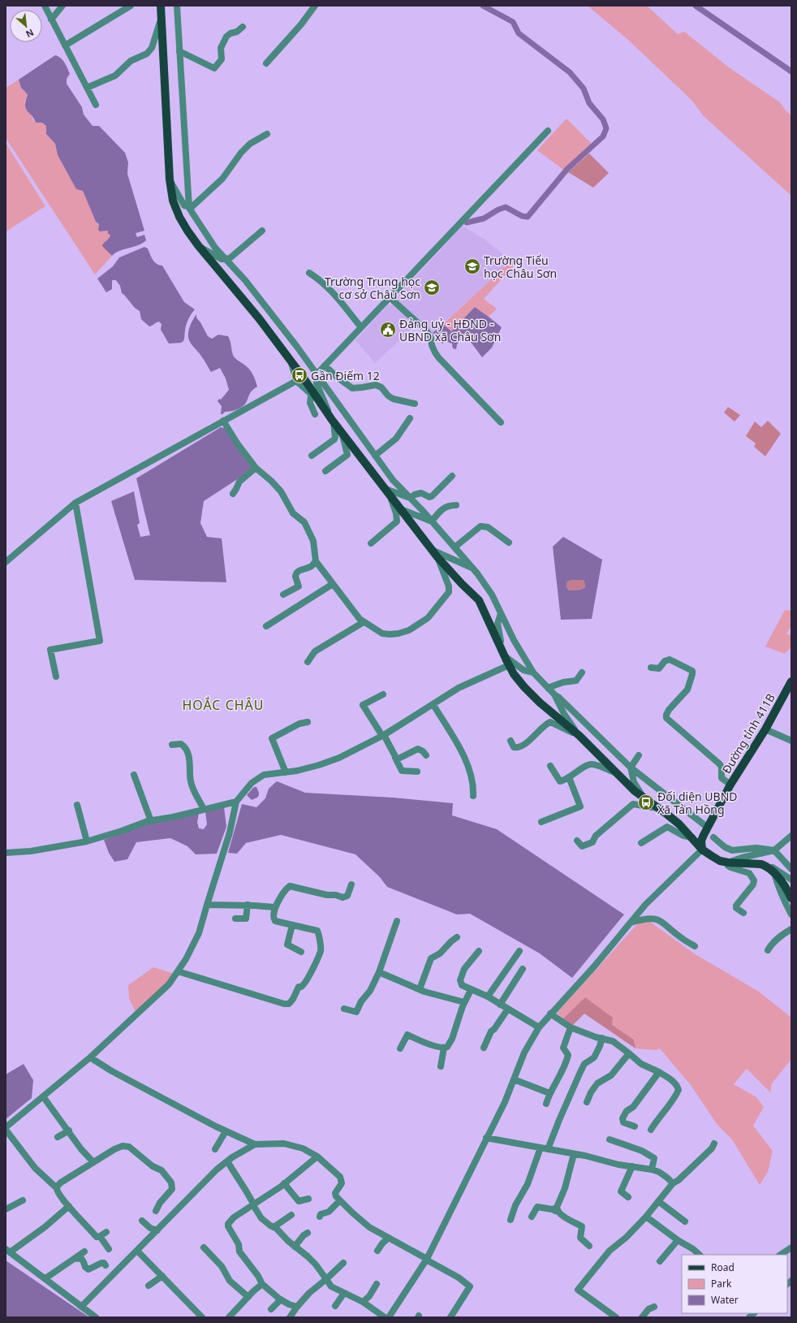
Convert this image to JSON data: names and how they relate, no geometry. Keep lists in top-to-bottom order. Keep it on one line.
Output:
{"streets":{"main road":["Đường tỉnh 411B"]},"districts":["HOẮC CHÂU"],"places":{"school or university":["Trường Tiểu học Châu Sơn","Trường Trung học cơ sở Châu Sơn"],"public building":["Đảng uỷ - HĐND - UBND xã Châu Sơn"],"bus stop":["Gần Điếm 12","Đối diện UBND Xã Tản Hồng"]},"legend":["Road","Park","Water"],"north":"bottom right"}
